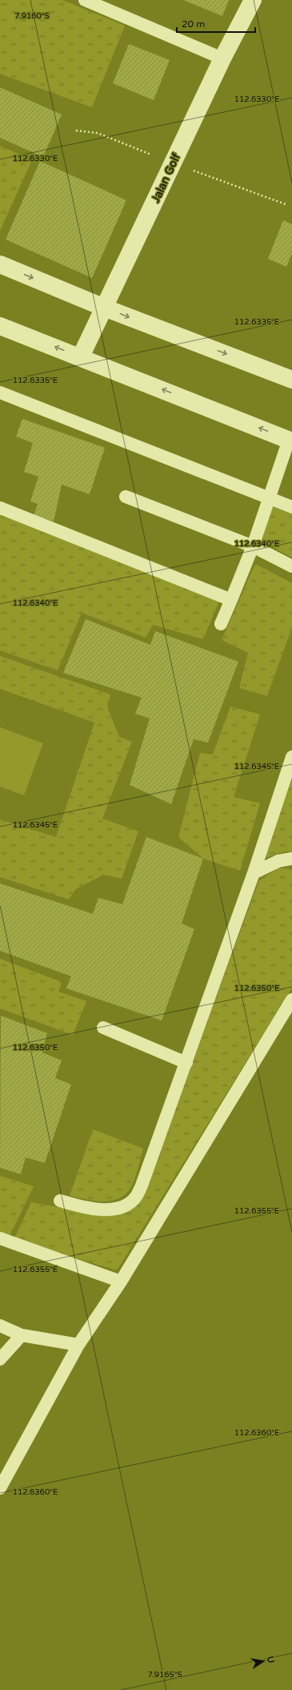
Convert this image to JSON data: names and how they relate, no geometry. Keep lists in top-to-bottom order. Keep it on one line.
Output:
{"streets":{"street":["Jalan Golf"]},"scale_bar":"20 m","north":"right","coordinates":["7.9160°S","112.6330°E","112.6335°E","112.6340°E","112.6345°E","112.6350°E","112.6355°E","112.6360°E","7.9165°S"]}
